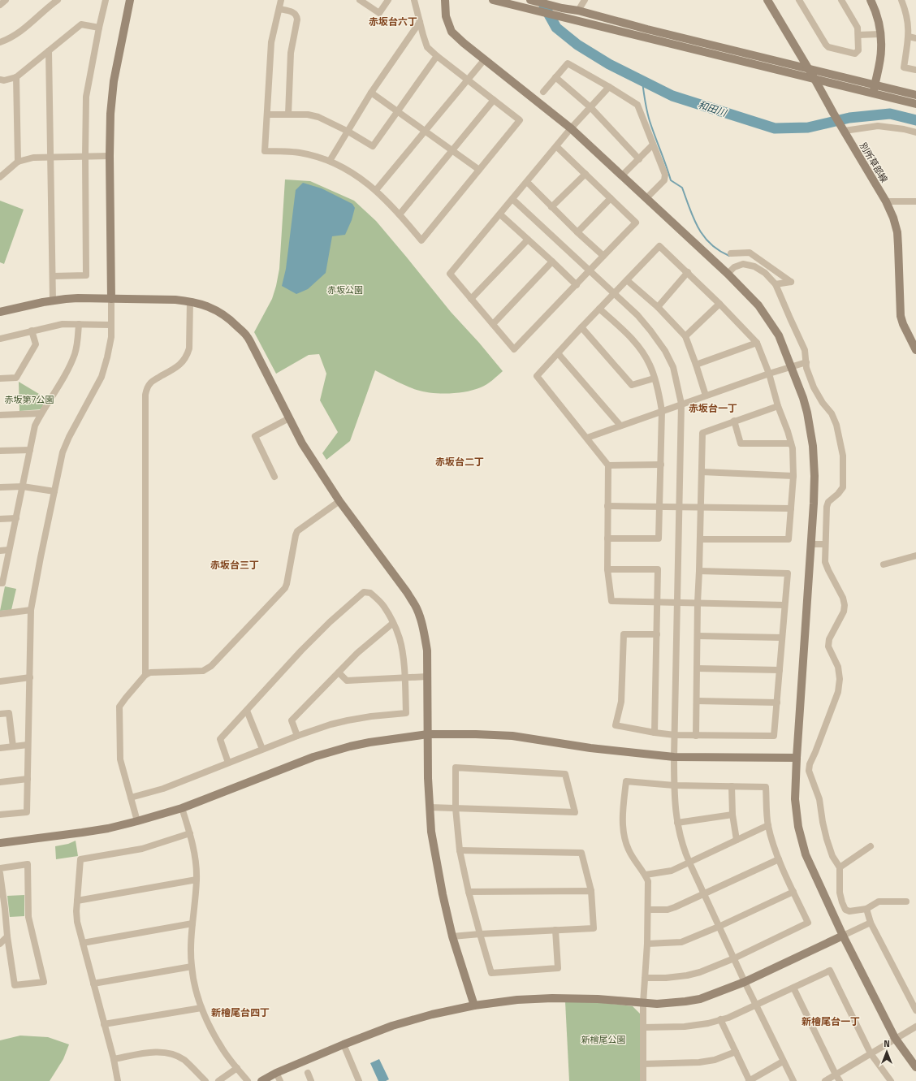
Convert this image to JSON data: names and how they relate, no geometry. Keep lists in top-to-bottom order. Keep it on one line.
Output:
{"streets":{"street":["別所草部線"]},"districts":["赤坂台六丁","赤坂台一丁","赤坂台二丁","赤坂台三丁","新檜尾台四丁","新檜尾台一丁"],"water":["和田川"],"parks":["赤坂公園","赤坂第7公園","新檜尾公園"],"north":"top"}
